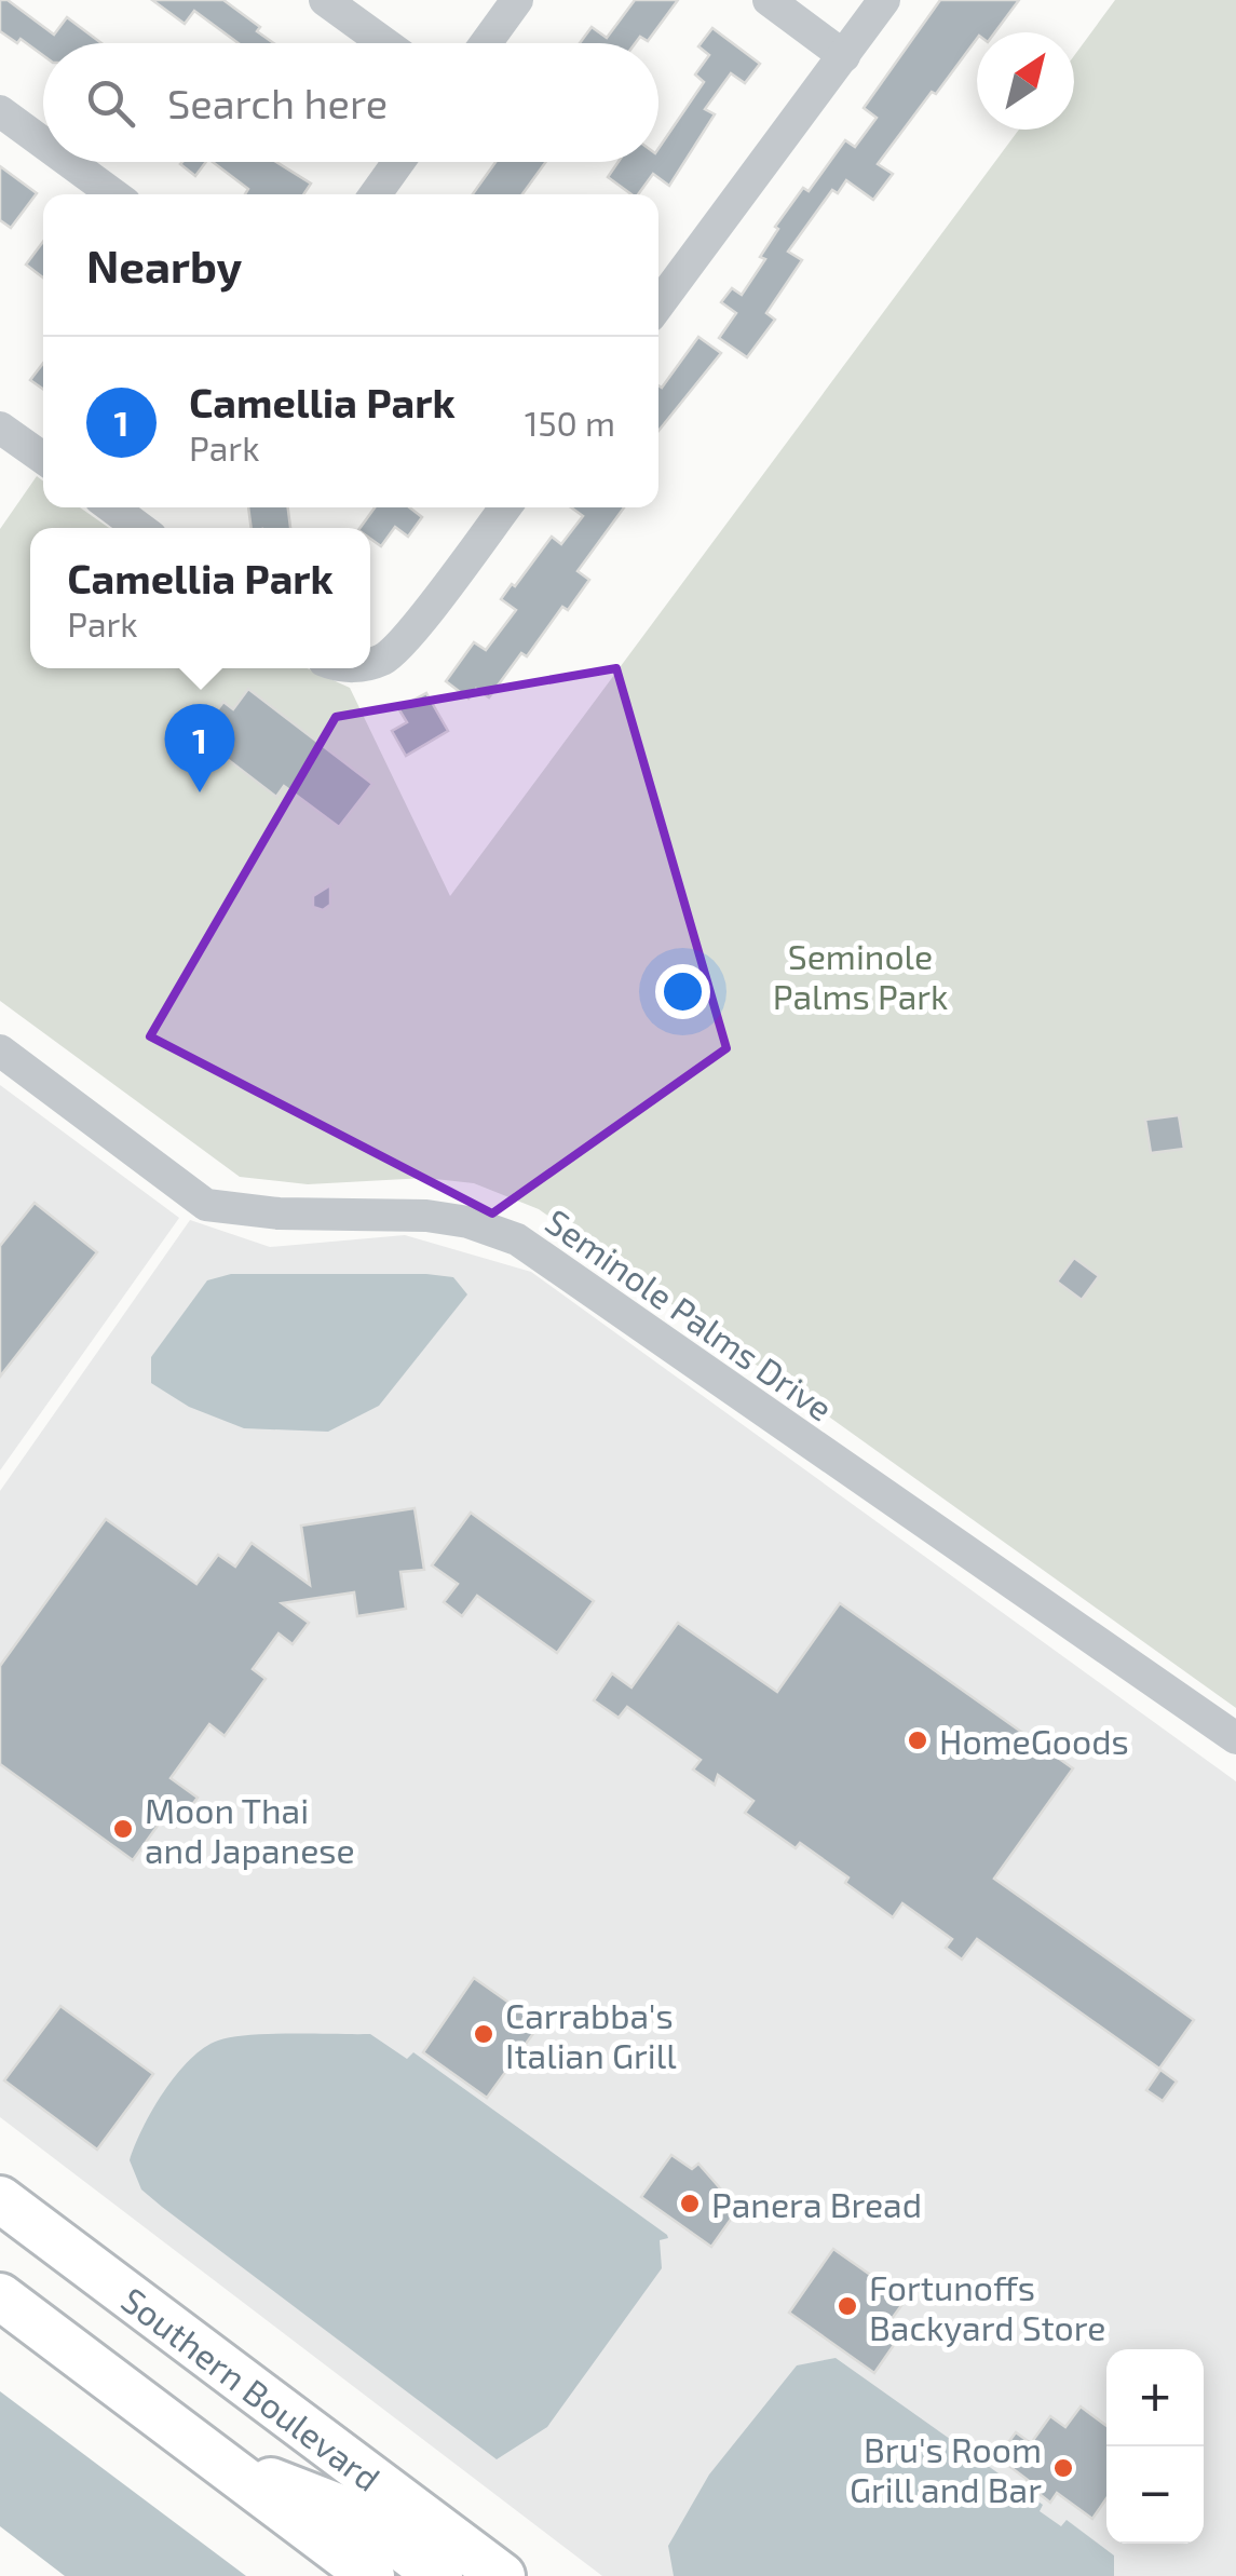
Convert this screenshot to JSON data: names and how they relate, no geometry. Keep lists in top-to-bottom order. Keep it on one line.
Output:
{"streets":{"highway":["Southern Boulevard"],"street":["Seminole Palms Drive"]},"parks":["Seminole Palms Park"],"places":["HomeGoods","Moon Thai and Japanese","Carrabba's Italian Grill","Panera Bread","Fortunoffs Backyard Store","Bru's Room Grill and Bar"],"north":"top right","page":{"search":"Search here","heading":"Nearby","list":[{"mark":"1","name":"Camellia Park","note":"Park","value":"150 m"}],"popup":["Camellia Park","Park"],"pins":"1","map_buttons":["+","−"]}}
